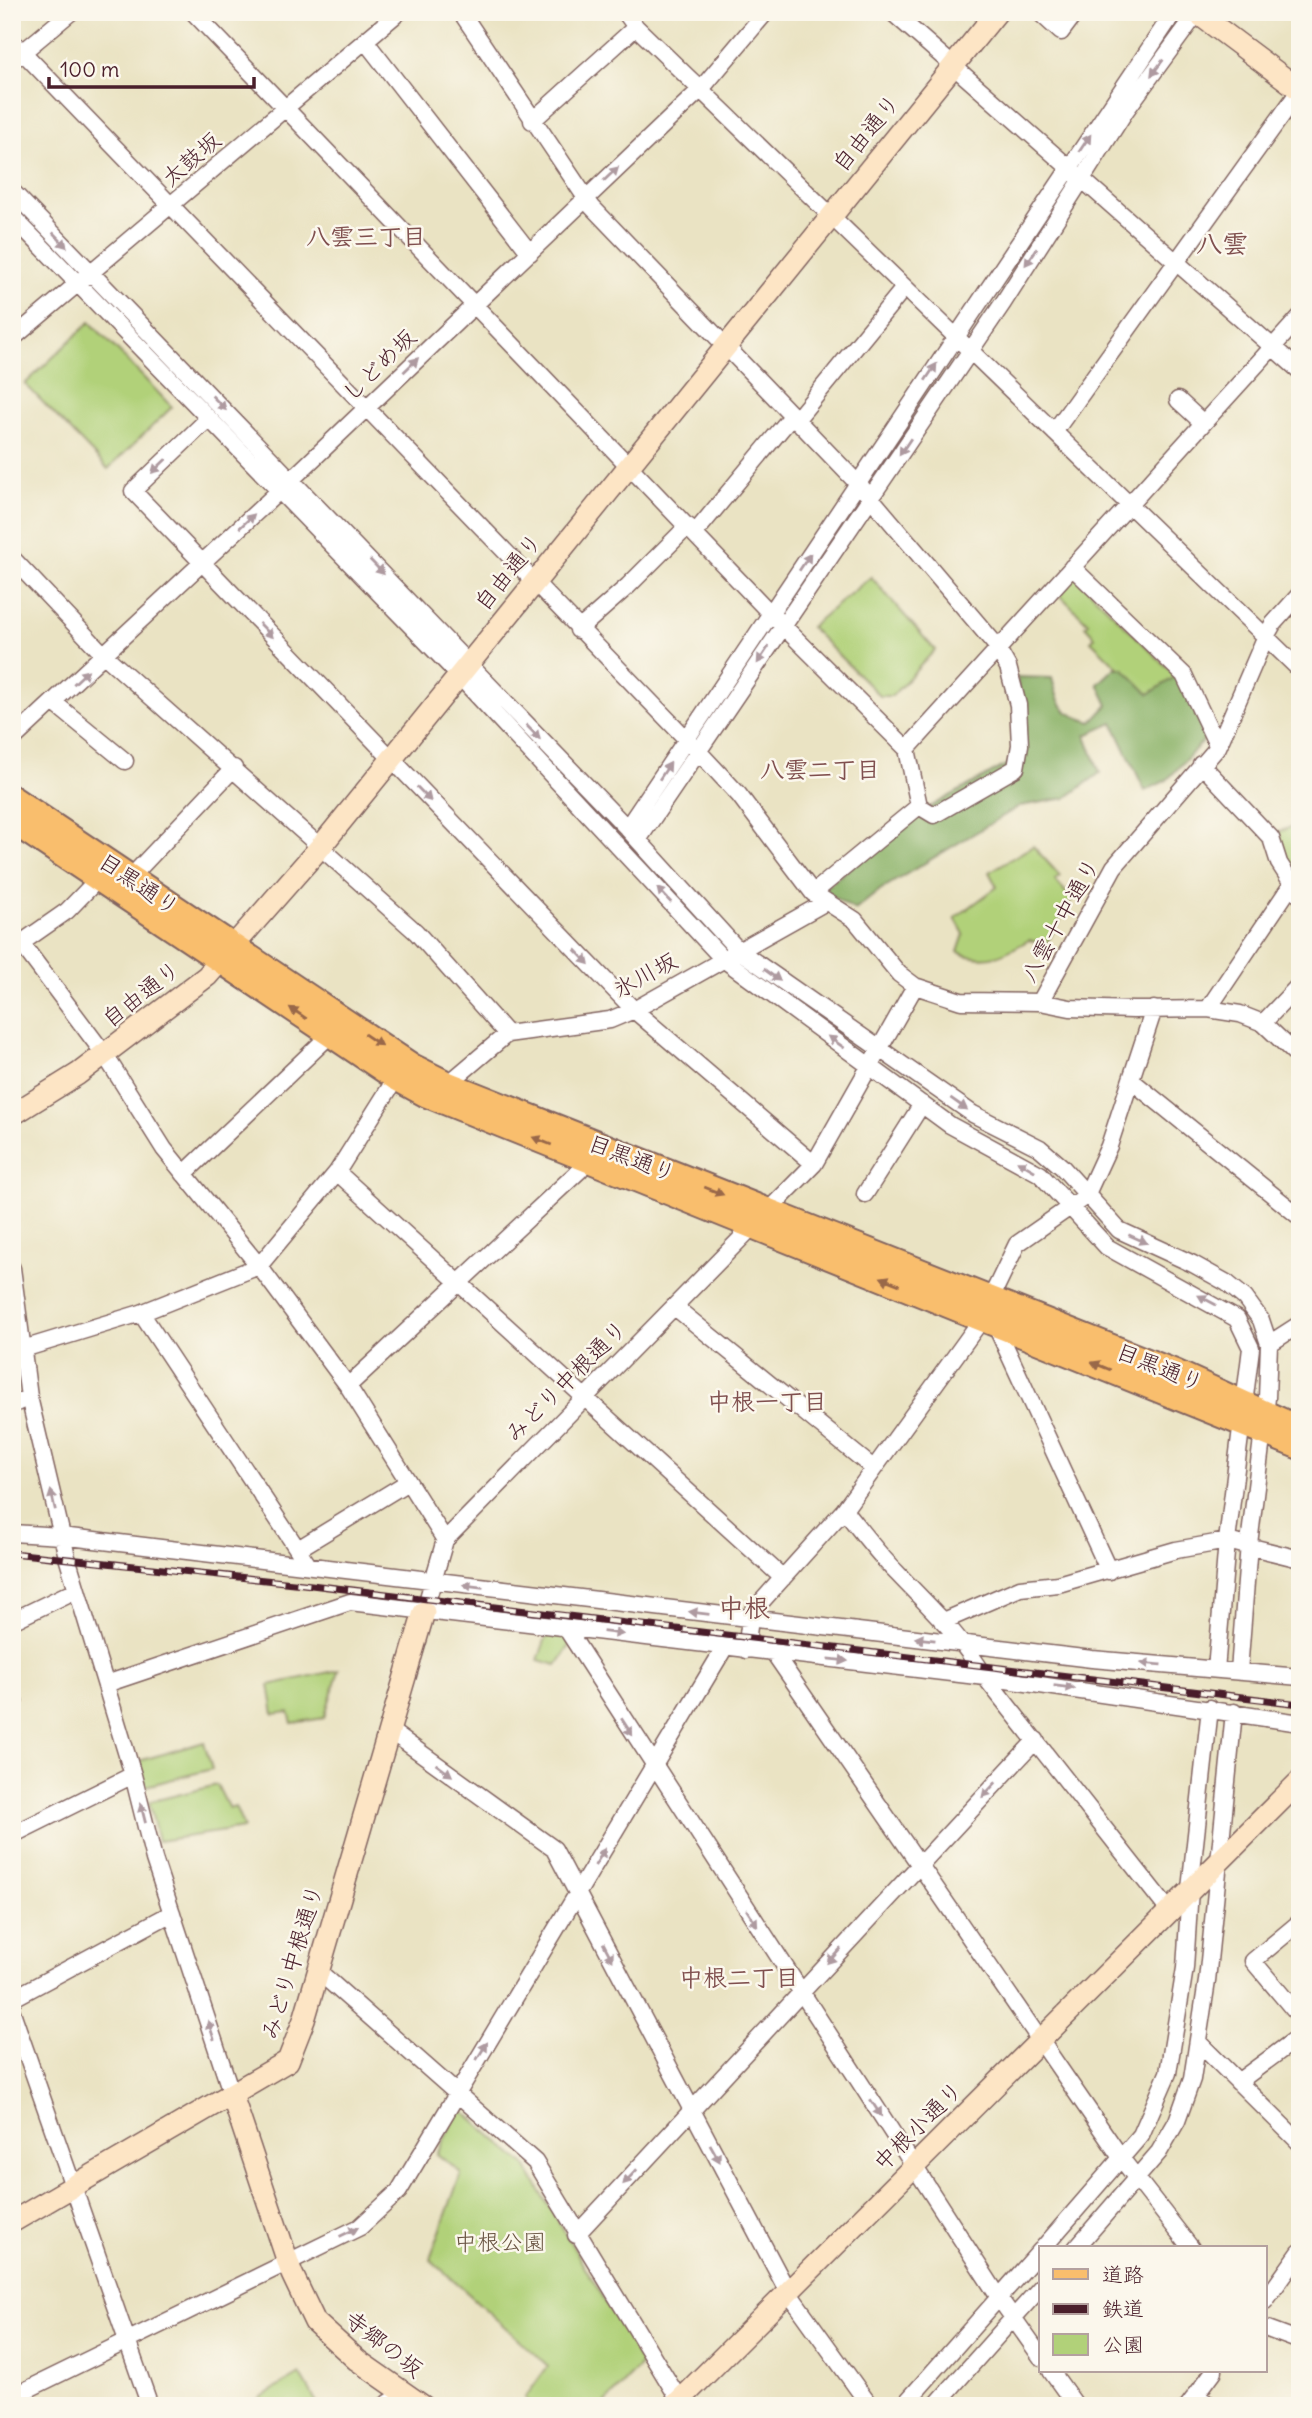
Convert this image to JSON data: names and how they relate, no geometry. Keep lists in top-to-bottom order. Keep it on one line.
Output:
{"streets":{"main road":["目黒通り"],"street":["自由通り","太鼓坂","しどめ坂","八雲十中通り","氷川坂","みどり中根通り","中根小通り","寺郷の坂"]},"crossings":[["自由通り","目黒通り"],["目黒通り","みどり中根通り"]],"one_way":["しどめ坂"],"districts":["八雲三丁目","八雲","八雲二丁目","中根一丁目","中根","中根二丁目"],"parks":["中根公園"],"legend":["道路","鉄道","公園"],"scale_bar":"100 m"}
